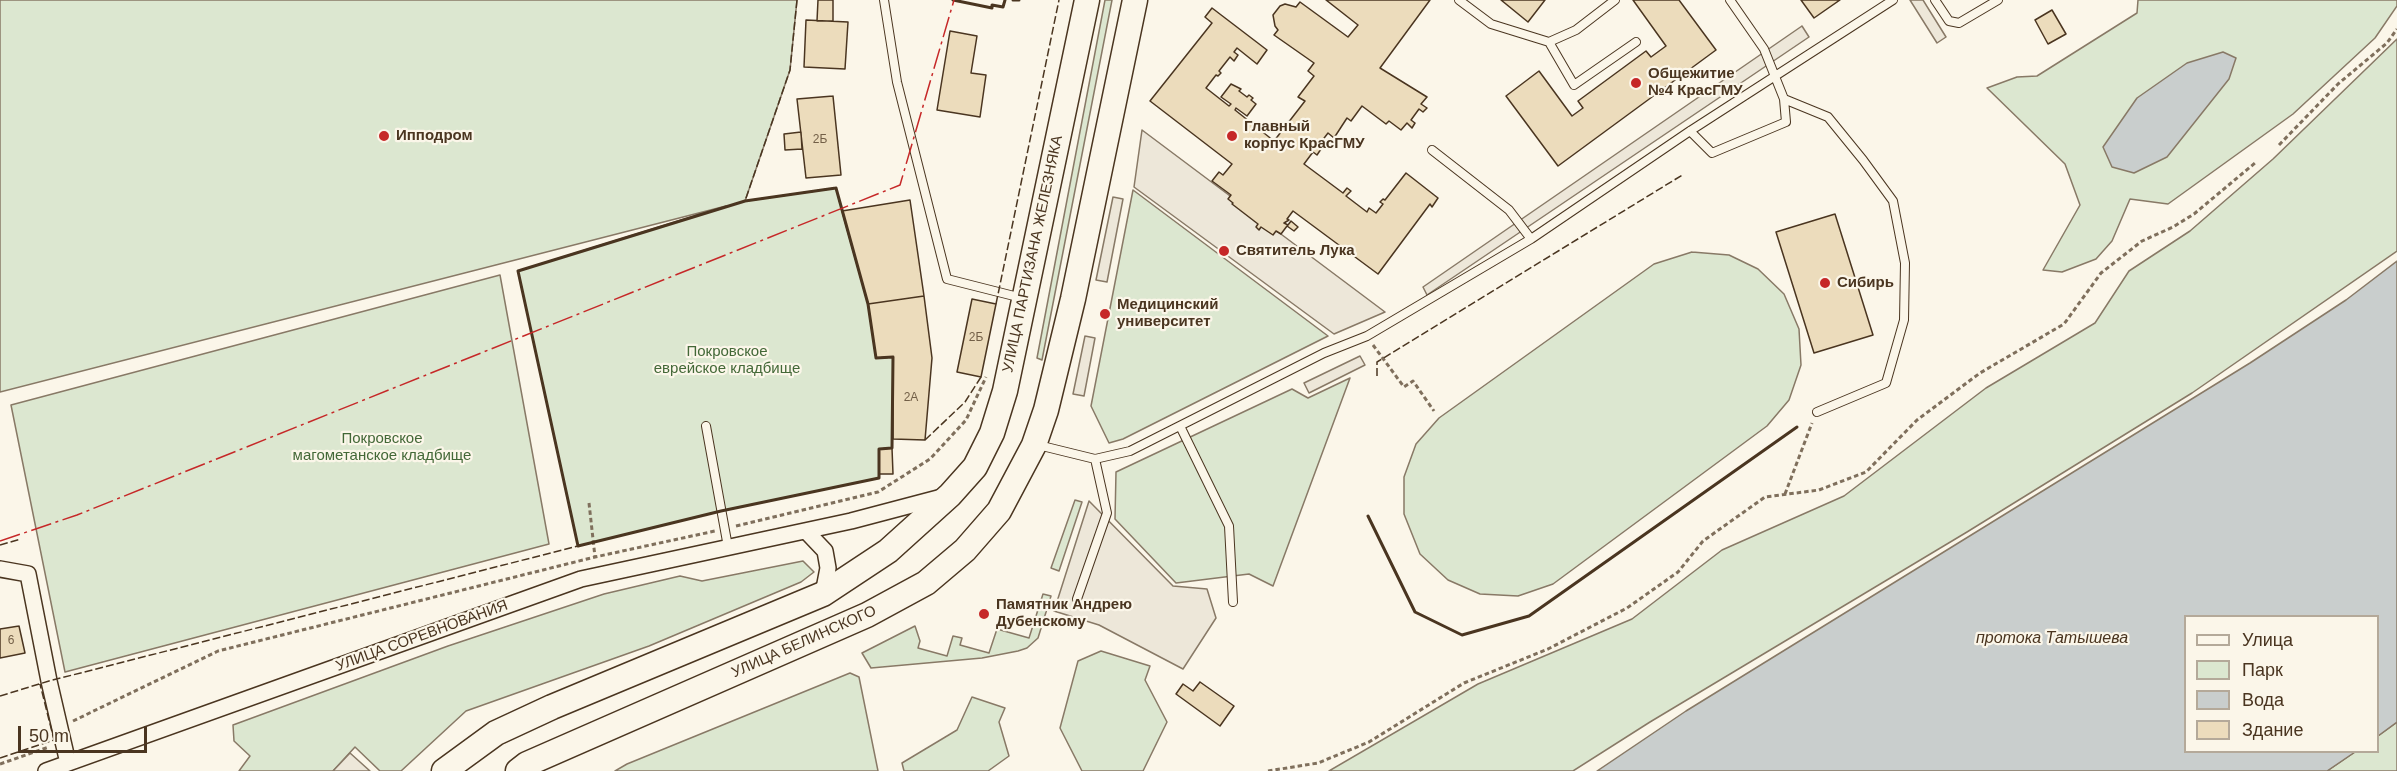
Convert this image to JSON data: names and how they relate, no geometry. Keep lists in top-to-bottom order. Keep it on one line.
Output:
{"streets":{"main road":["УЛИЦА ПАРТИЗАНА ЖЕЛЕЗНЯКА","УЛИЦА БЕЛИНСКОГО"],"street":["УЛИЦА СОРЕВНОВАНИЯ"]},"crossings":[["УЛИЦА ПАРТИЗАНА ЖЕЛЕЗНЯКА","УЛИЦА СОРЕВНОВАНИЯ"]],"water":["протока Татышева"],"parks":["Покровское еврейское кладбище","Покровское магометанское кладбище"],"places":["Общежитие №4 КрасГМУ","Ипподром","Главный корпус КрасГМУ","Святитель Лука","Сибирь","Медицинский университет","Памятник Андрею Дубенскому"],"house_numbers":["2Б","2Б","2А","6"],"legend":["Улица","Парк","Вода","Здание"],"scale_bar":"50 m"}
